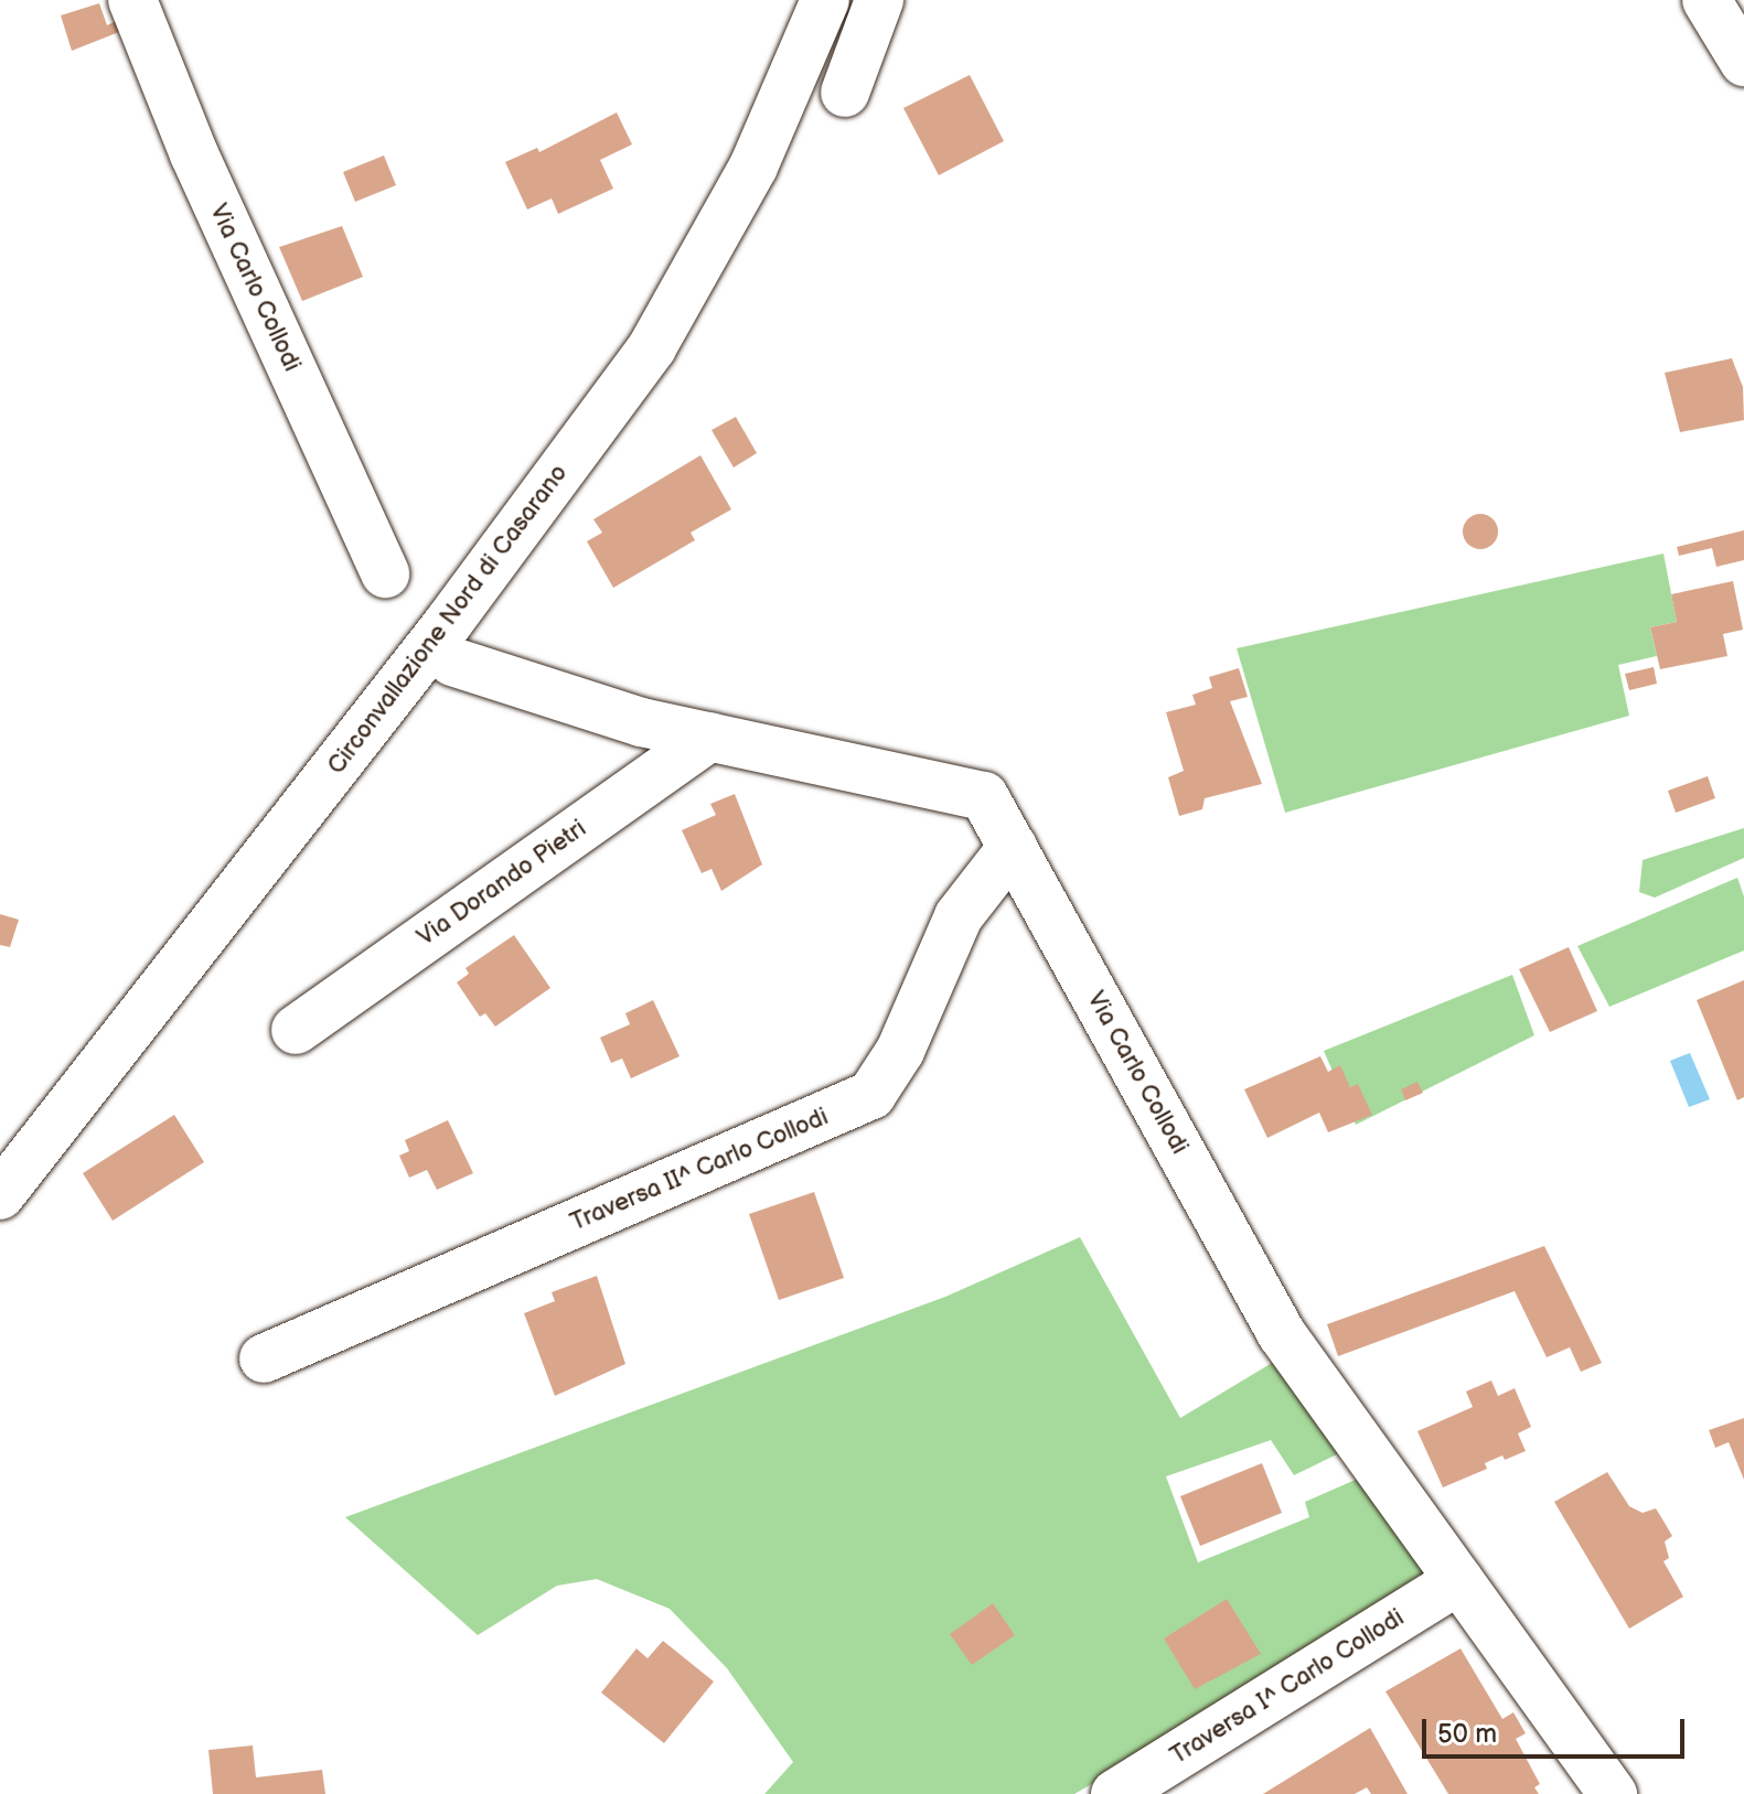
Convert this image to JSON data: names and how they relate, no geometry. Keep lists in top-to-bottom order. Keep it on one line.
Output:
{"streets":{"street":["Via Carlo Collodi","Circonvallazione Nord di Casarano","Via Dorando Pietri","Traversa II^ Carlo Collodi","Traversa I^ Carlo Collodi"]},"crossings":[["Via Carlo Collodi","Via Dorando Pietri"],["Via Carlo Collodi","Traversa II^ Carlo Collodi"],["Via Carlo Collodi","Traversa I^ Carlo Collodi"]],"scale_bar":"50 m"}
